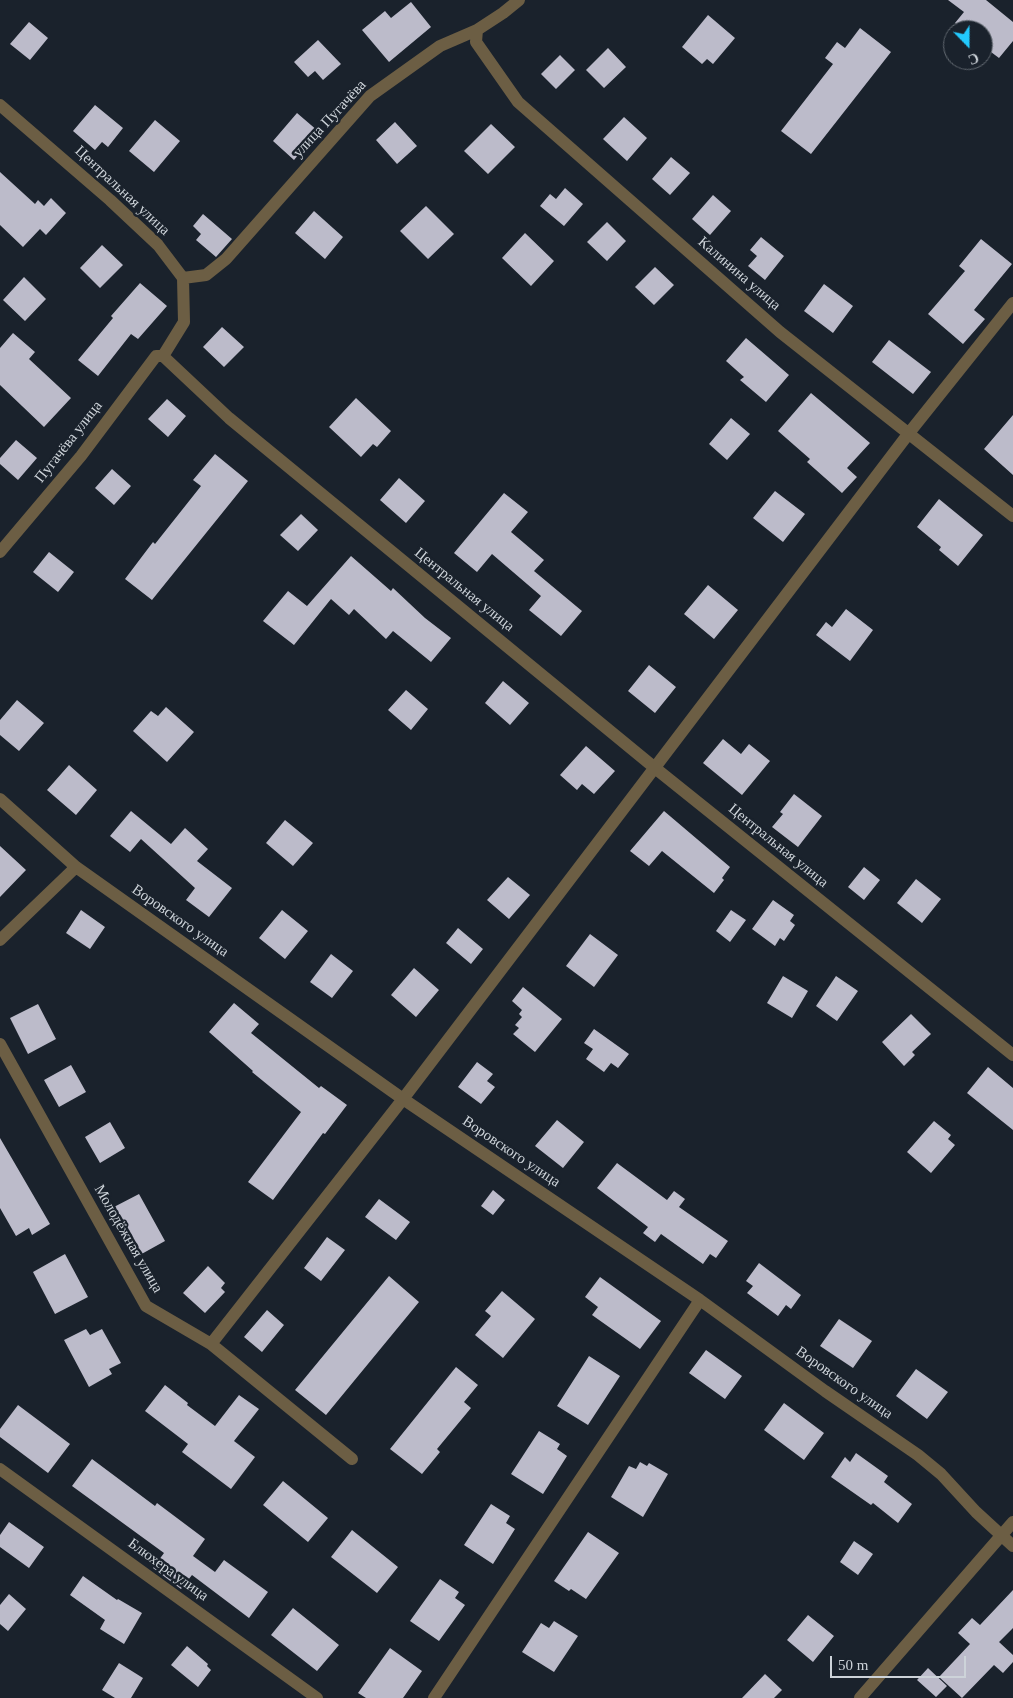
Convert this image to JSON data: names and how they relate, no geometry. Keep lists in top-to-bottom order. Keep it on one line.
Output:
{"streets":{"street":["улица Пугачёва","Центральная улица","Калинина улица","Пугачёва улица","Воровского улица","Молодёжная улица","Блюхера улица"]},"crossings":[["улица Пугачёва","Центральная улица"],["улица Пугачёва","Калинина улица"],["Центральная улица","Пугачёва улица"]],"scale_bar":"50 m","north":"bottom"}
